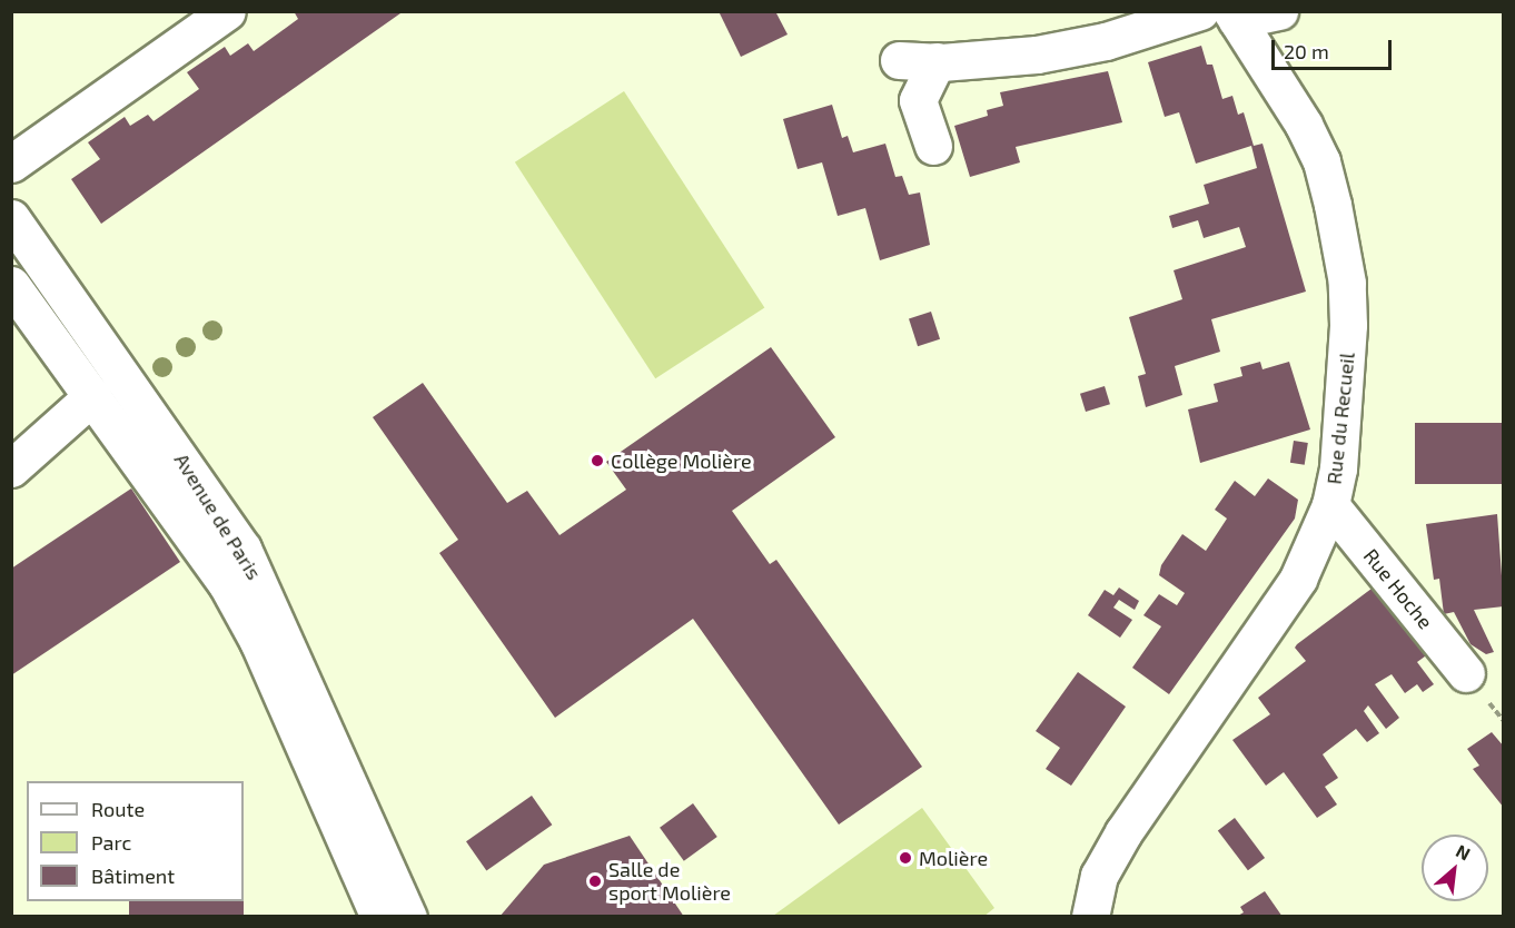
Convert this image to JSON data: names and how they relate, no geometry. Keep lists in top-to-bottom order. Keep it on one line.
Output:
{"streets":{"street":["Rue du Recueil","Avenue de Paris","Rue Hoche"]},"crossings":[["Rue du Recueil","Rue Hoche"]],"places":["Collège Molière","Molière","Salle de sport Molière"],"legend":["Route","Parc","Bâtiment"],"scale_bar":"20 m","north":"top right"}
